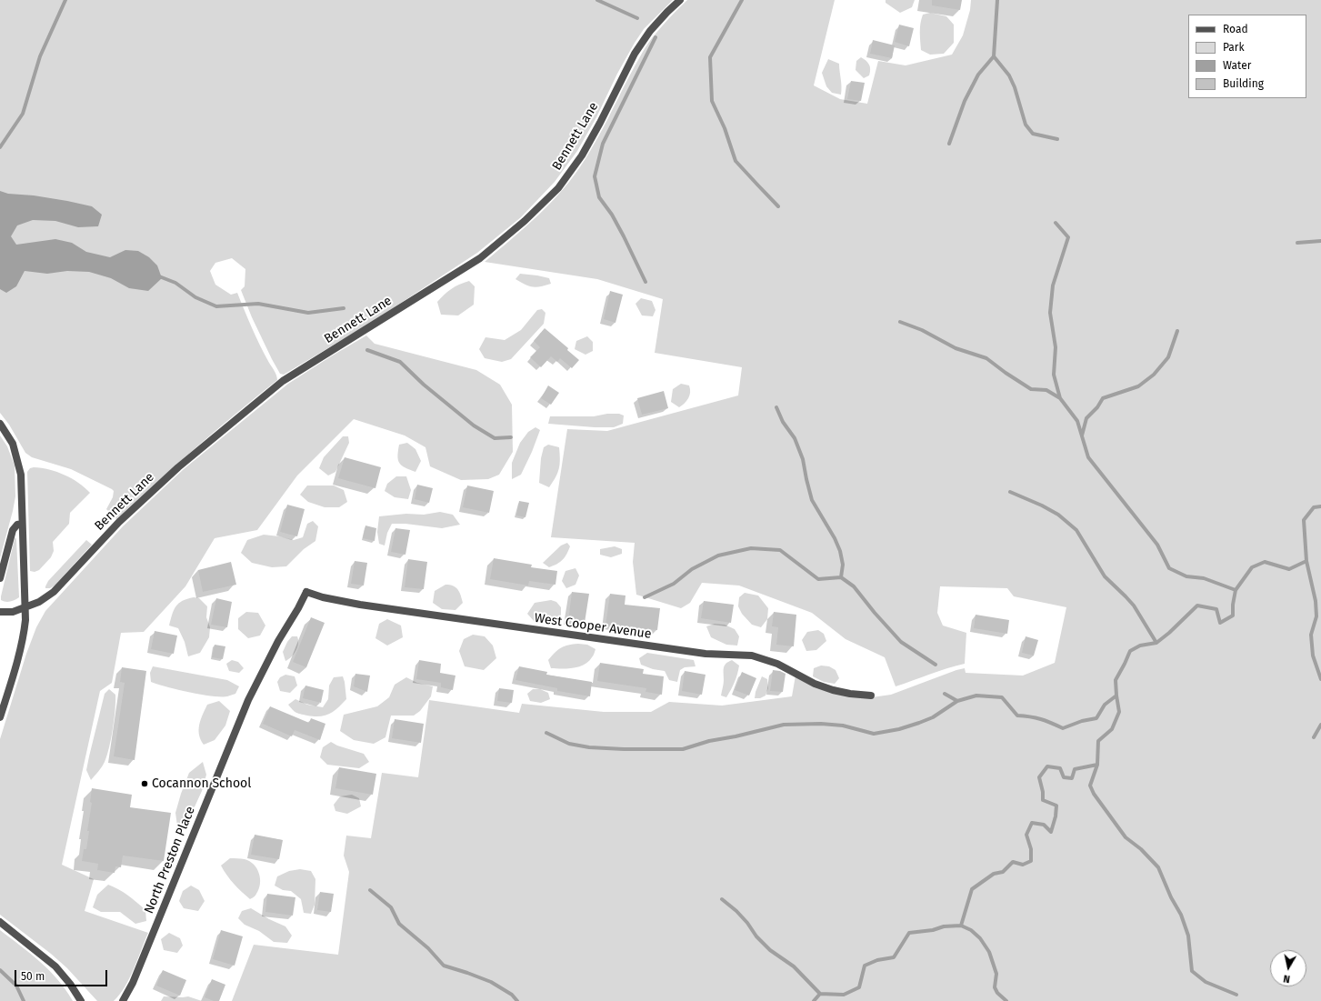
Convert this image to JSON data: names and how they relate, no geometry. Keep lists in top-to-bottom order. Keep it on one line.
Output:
{"streets":{"street":["Bennett Lane","West Cooper Avenue","North Preston Place"]},"crossings":[["West Cooper Avenue","North Preston Place"]],"places":["Cocannon School"],"legend":["Road","Park","Water","Building"],"scale_bar":"50 m","north":"bottom"}
